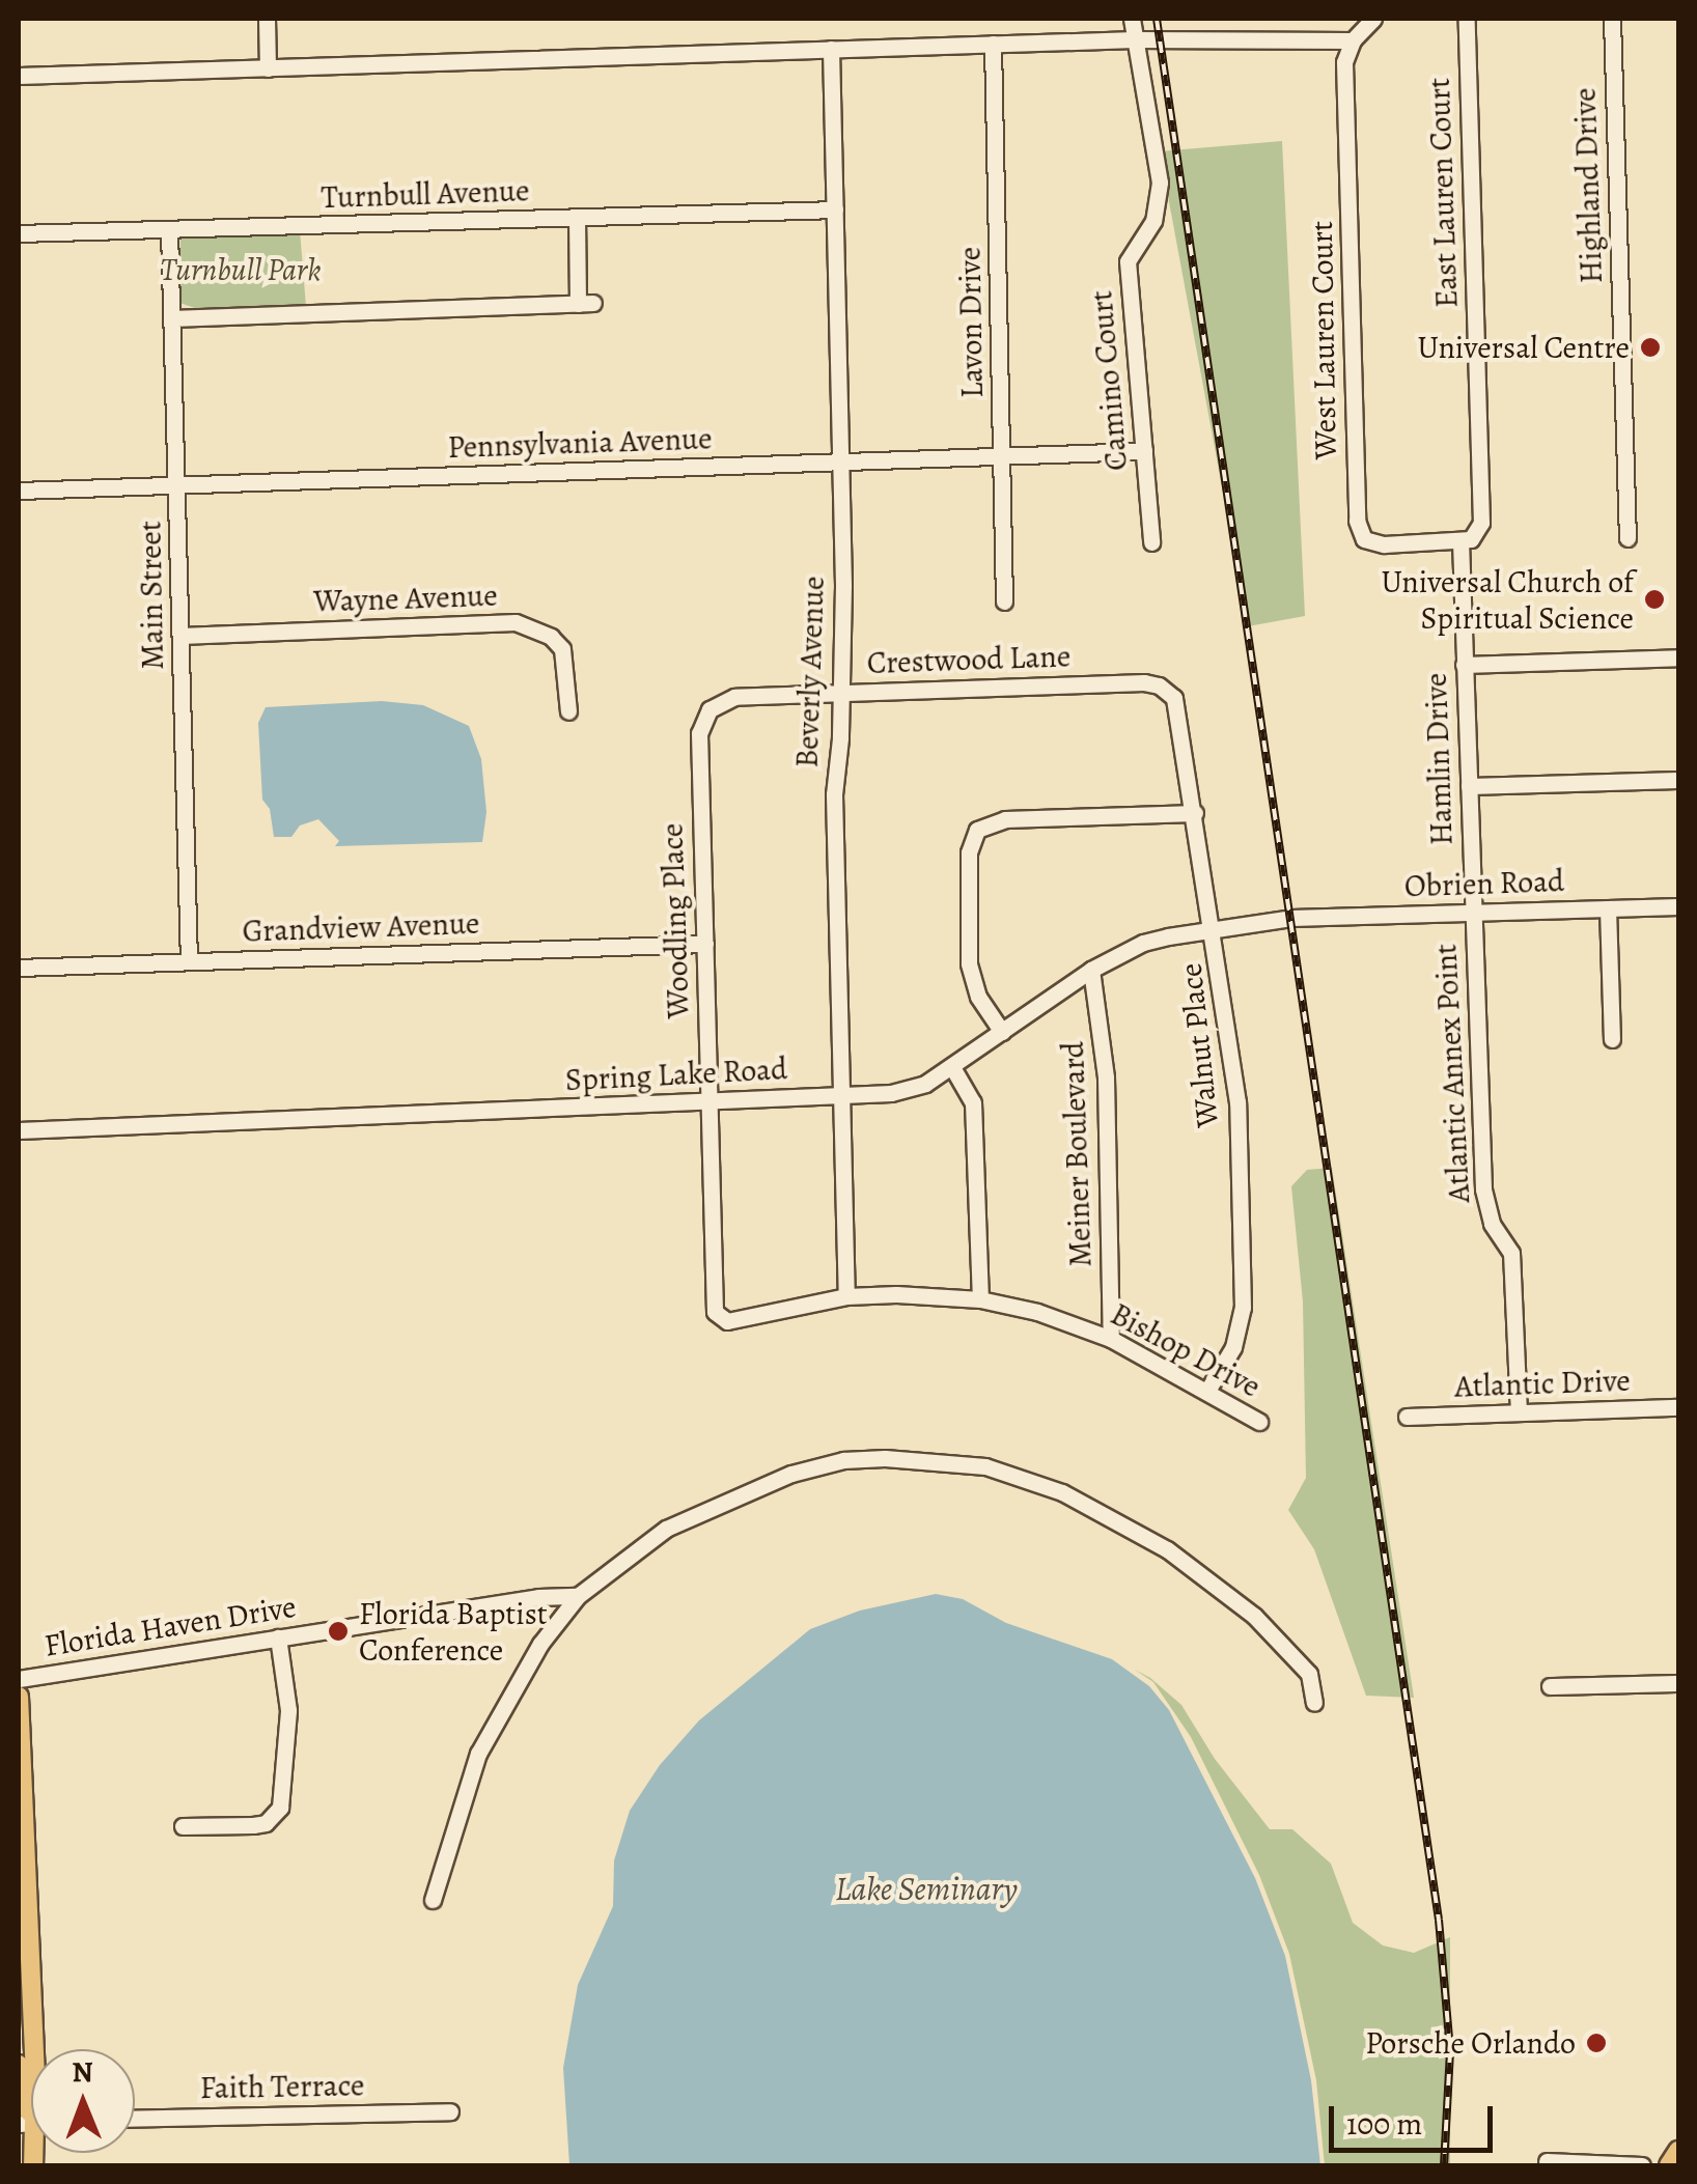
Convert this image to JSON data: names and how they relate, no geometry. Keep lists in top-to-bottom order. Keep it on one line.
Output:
{"streets":{"street":["Highland Drive","East Lauren Court","Turnbull Avenue","Lavon Drive","West Lauren Court","Camino Court","Pennsylvania Avenue","Main Street","Wayne Avenue","Crestwood Lane","Beverly Avenue","Hamlin Drive","Obrien Road","Woodling Place","Grandview Avenue","Walnut Place","Atlantic Annex Point","Spring Lake Road","Meiner Boulevard","Bishop Drive","Atlantic Drive","Florida Haven Drive","Faith Terrace"]},"crossings":[["East Lauren Court","West Lauren Court"],["East Lauren Court","Hamlin Drive"],["Turnbull Avenue","Main Street"],["Turnbull Avenue","Beverly Avenue"],["Lavon Drive","Pennsylvania Avenue"],["West Lauren Court","Hamlin Drive"],["Camino Court","Pennsylvania Avenue"],["Pennsylvania Avenue","Main Street"],["Pennsylvania Avenue","Beverly Avenue"],["Main Street","Wayne Avenue"],["Main Street","Grandview Avenue"],["Crestwood Lane","Beverly Avenue"],["Crestwood Lane","Woodling Place"],["Crestwood Lane","Walnut Place"],["Beverly Avenue","Spring Lake Road"],["Beverly Avenue","Bishop Drive"],["Hamlin Drive","Obrien Road"],["Hamlin Drive","Atlantic Annex Point"],["Obrien Road","Atlantic Annex Point"],["Obrien Road","Spring Lake Road"],["Woodling Place","Grandview Avenue"],["Woodling Place","Spring Lake Road"],["Woodling Place","Bishop Drive"],["Walnut Place","Spring Lake Road"],["Walnut Place","Bishop Drive"],["Atlantic Annex Point","Atlantic Drive"],["Spring Lake Road","Meiner Boulevard"],["Meiner Boulevard","Bishop Drive"]],"water":["Lake Seminary"],"parks":["Turnbull Park"],"places":["Universal Centre","Universal Church of Spiritual Science","Florida Baptist Conference","Porsche Orlando"],"scale_bar":"100 m","north":"top"}
